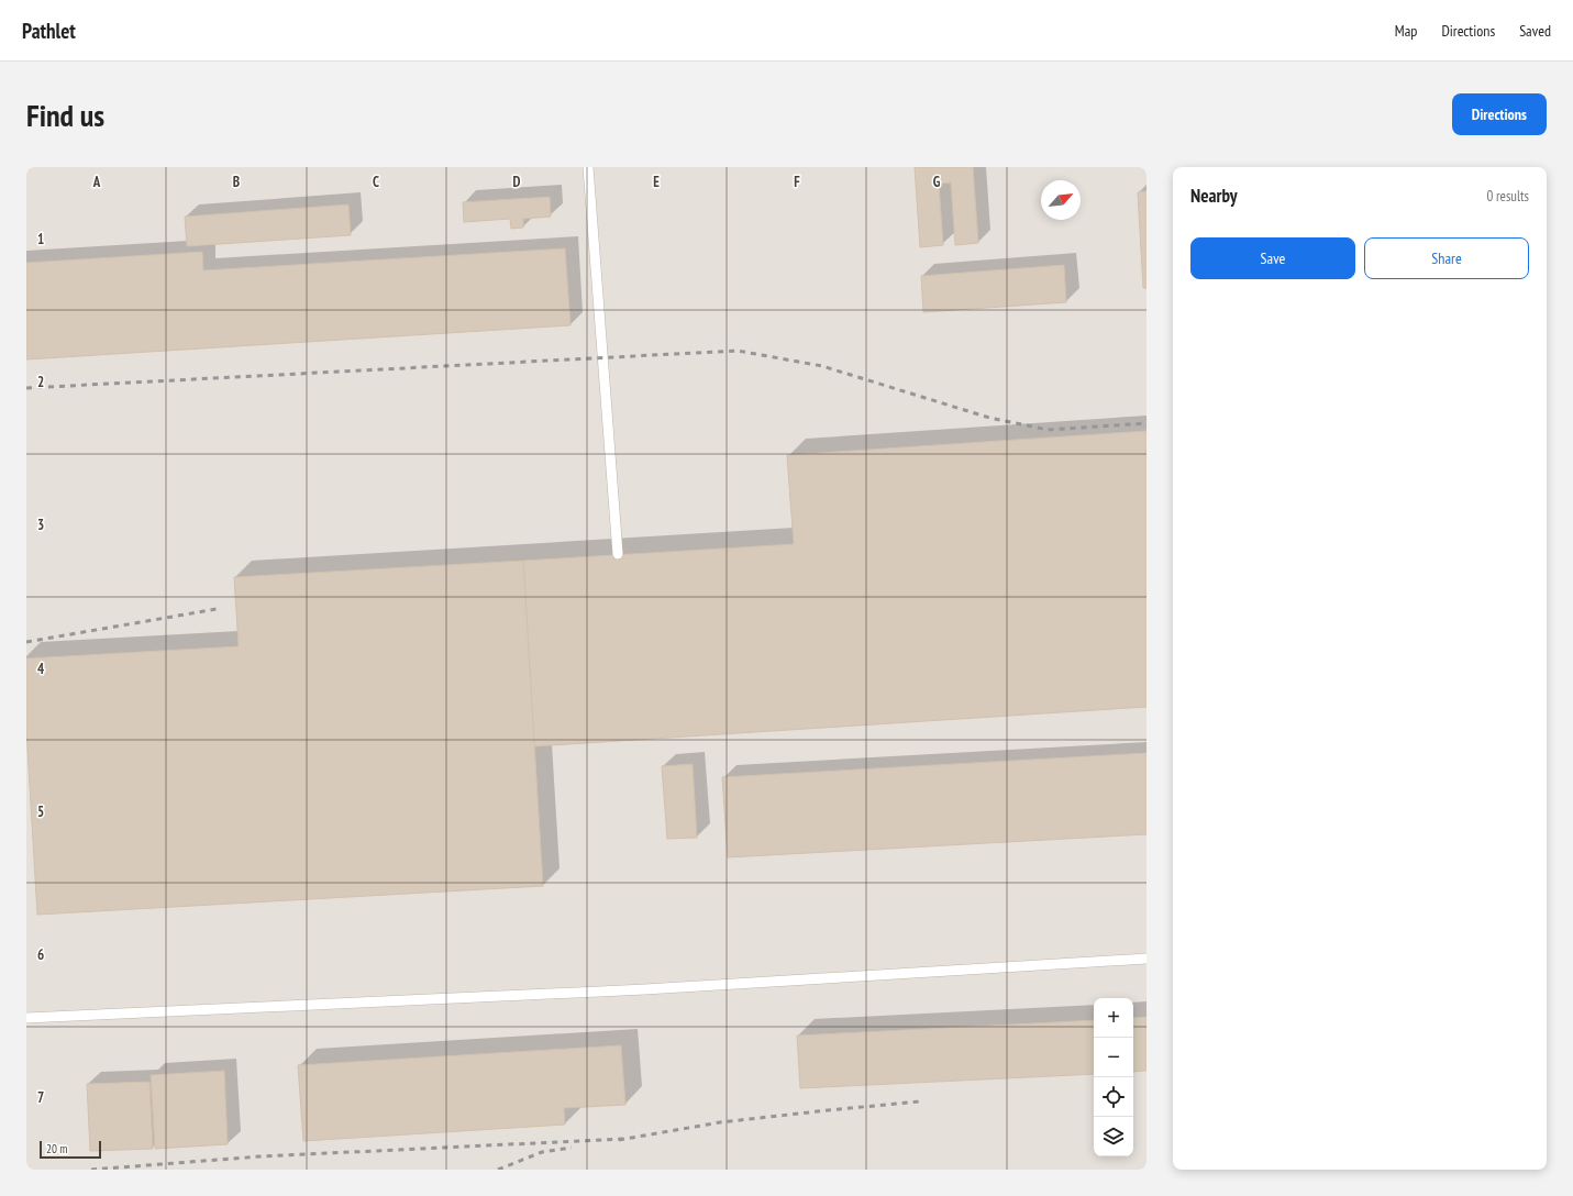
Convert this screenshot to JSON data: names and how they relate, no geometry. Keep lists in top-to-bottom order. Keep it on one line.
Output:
{"scale_bar":"20 m","north":"top right","page":{"header":"Pathlet","nav":["Map","Directions","Saved"],"buttons":["Directions",["Save","Share"]],"title":"Find us","heading":["Nearby","0 results"],"map_buttons":["+","−"],"scale":"20 m"},"grid":{"columns":["A","B","C","D","E","F","G"],"rows":["1","2","3","4","5","6","7"]}}
